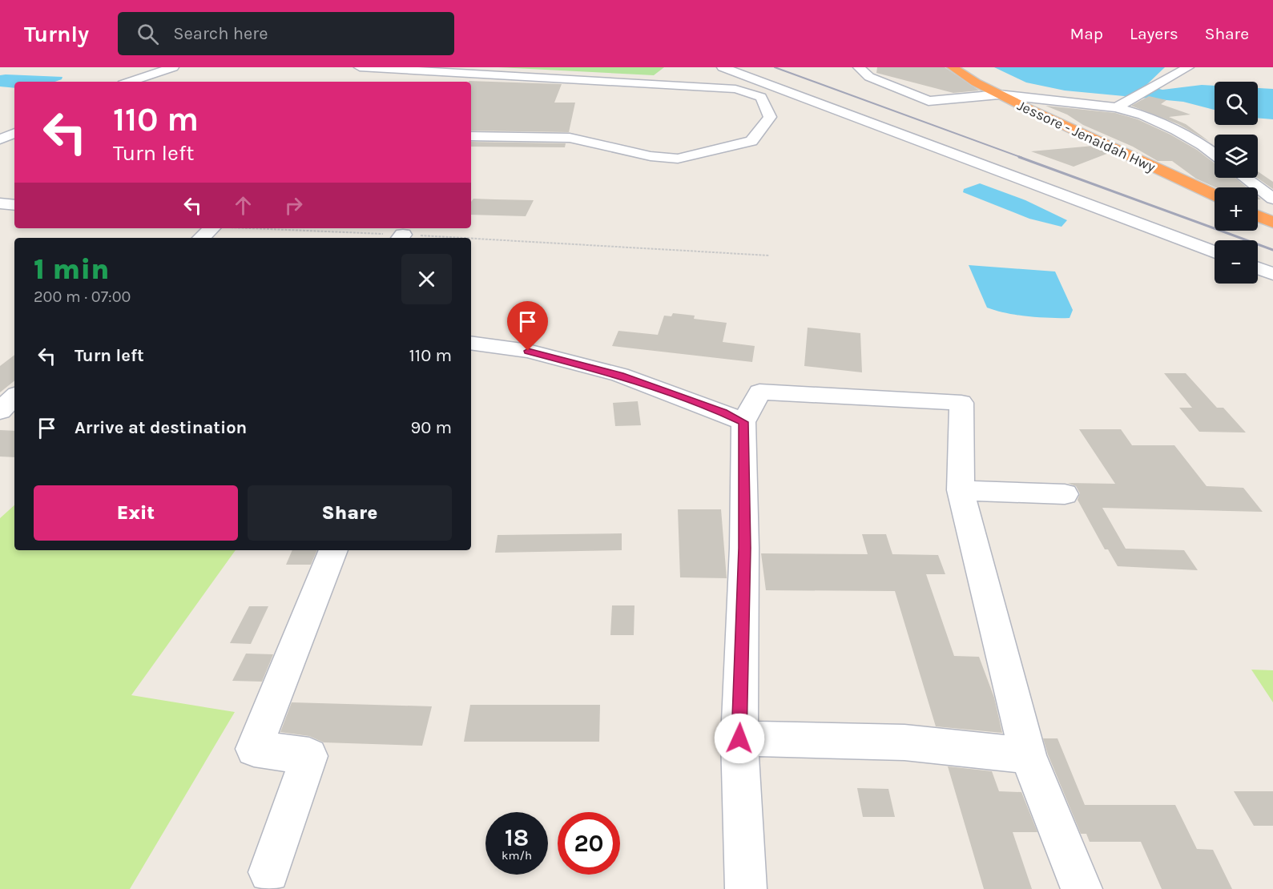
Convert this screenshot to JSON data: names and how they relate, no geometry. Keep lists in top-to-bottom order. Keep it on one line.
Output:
{"streets":{"highway":["Jessore - Jenaidah Hwy"]},"page":{"header":"Turnly","search":"Search here","nav":["Map","Layers","Share"],"map_buttons":["+","−"],"turn":["110 m","Turn left"],"heading":["1 min","200 m · 07:00"],"list":[{"name":"Turn left","value":"110 m"},{"name":"Arrive at destination","value":"90 m"}],"buttons":["Exit","Share"],"speed":"18 km/h","limit":"20"}}
